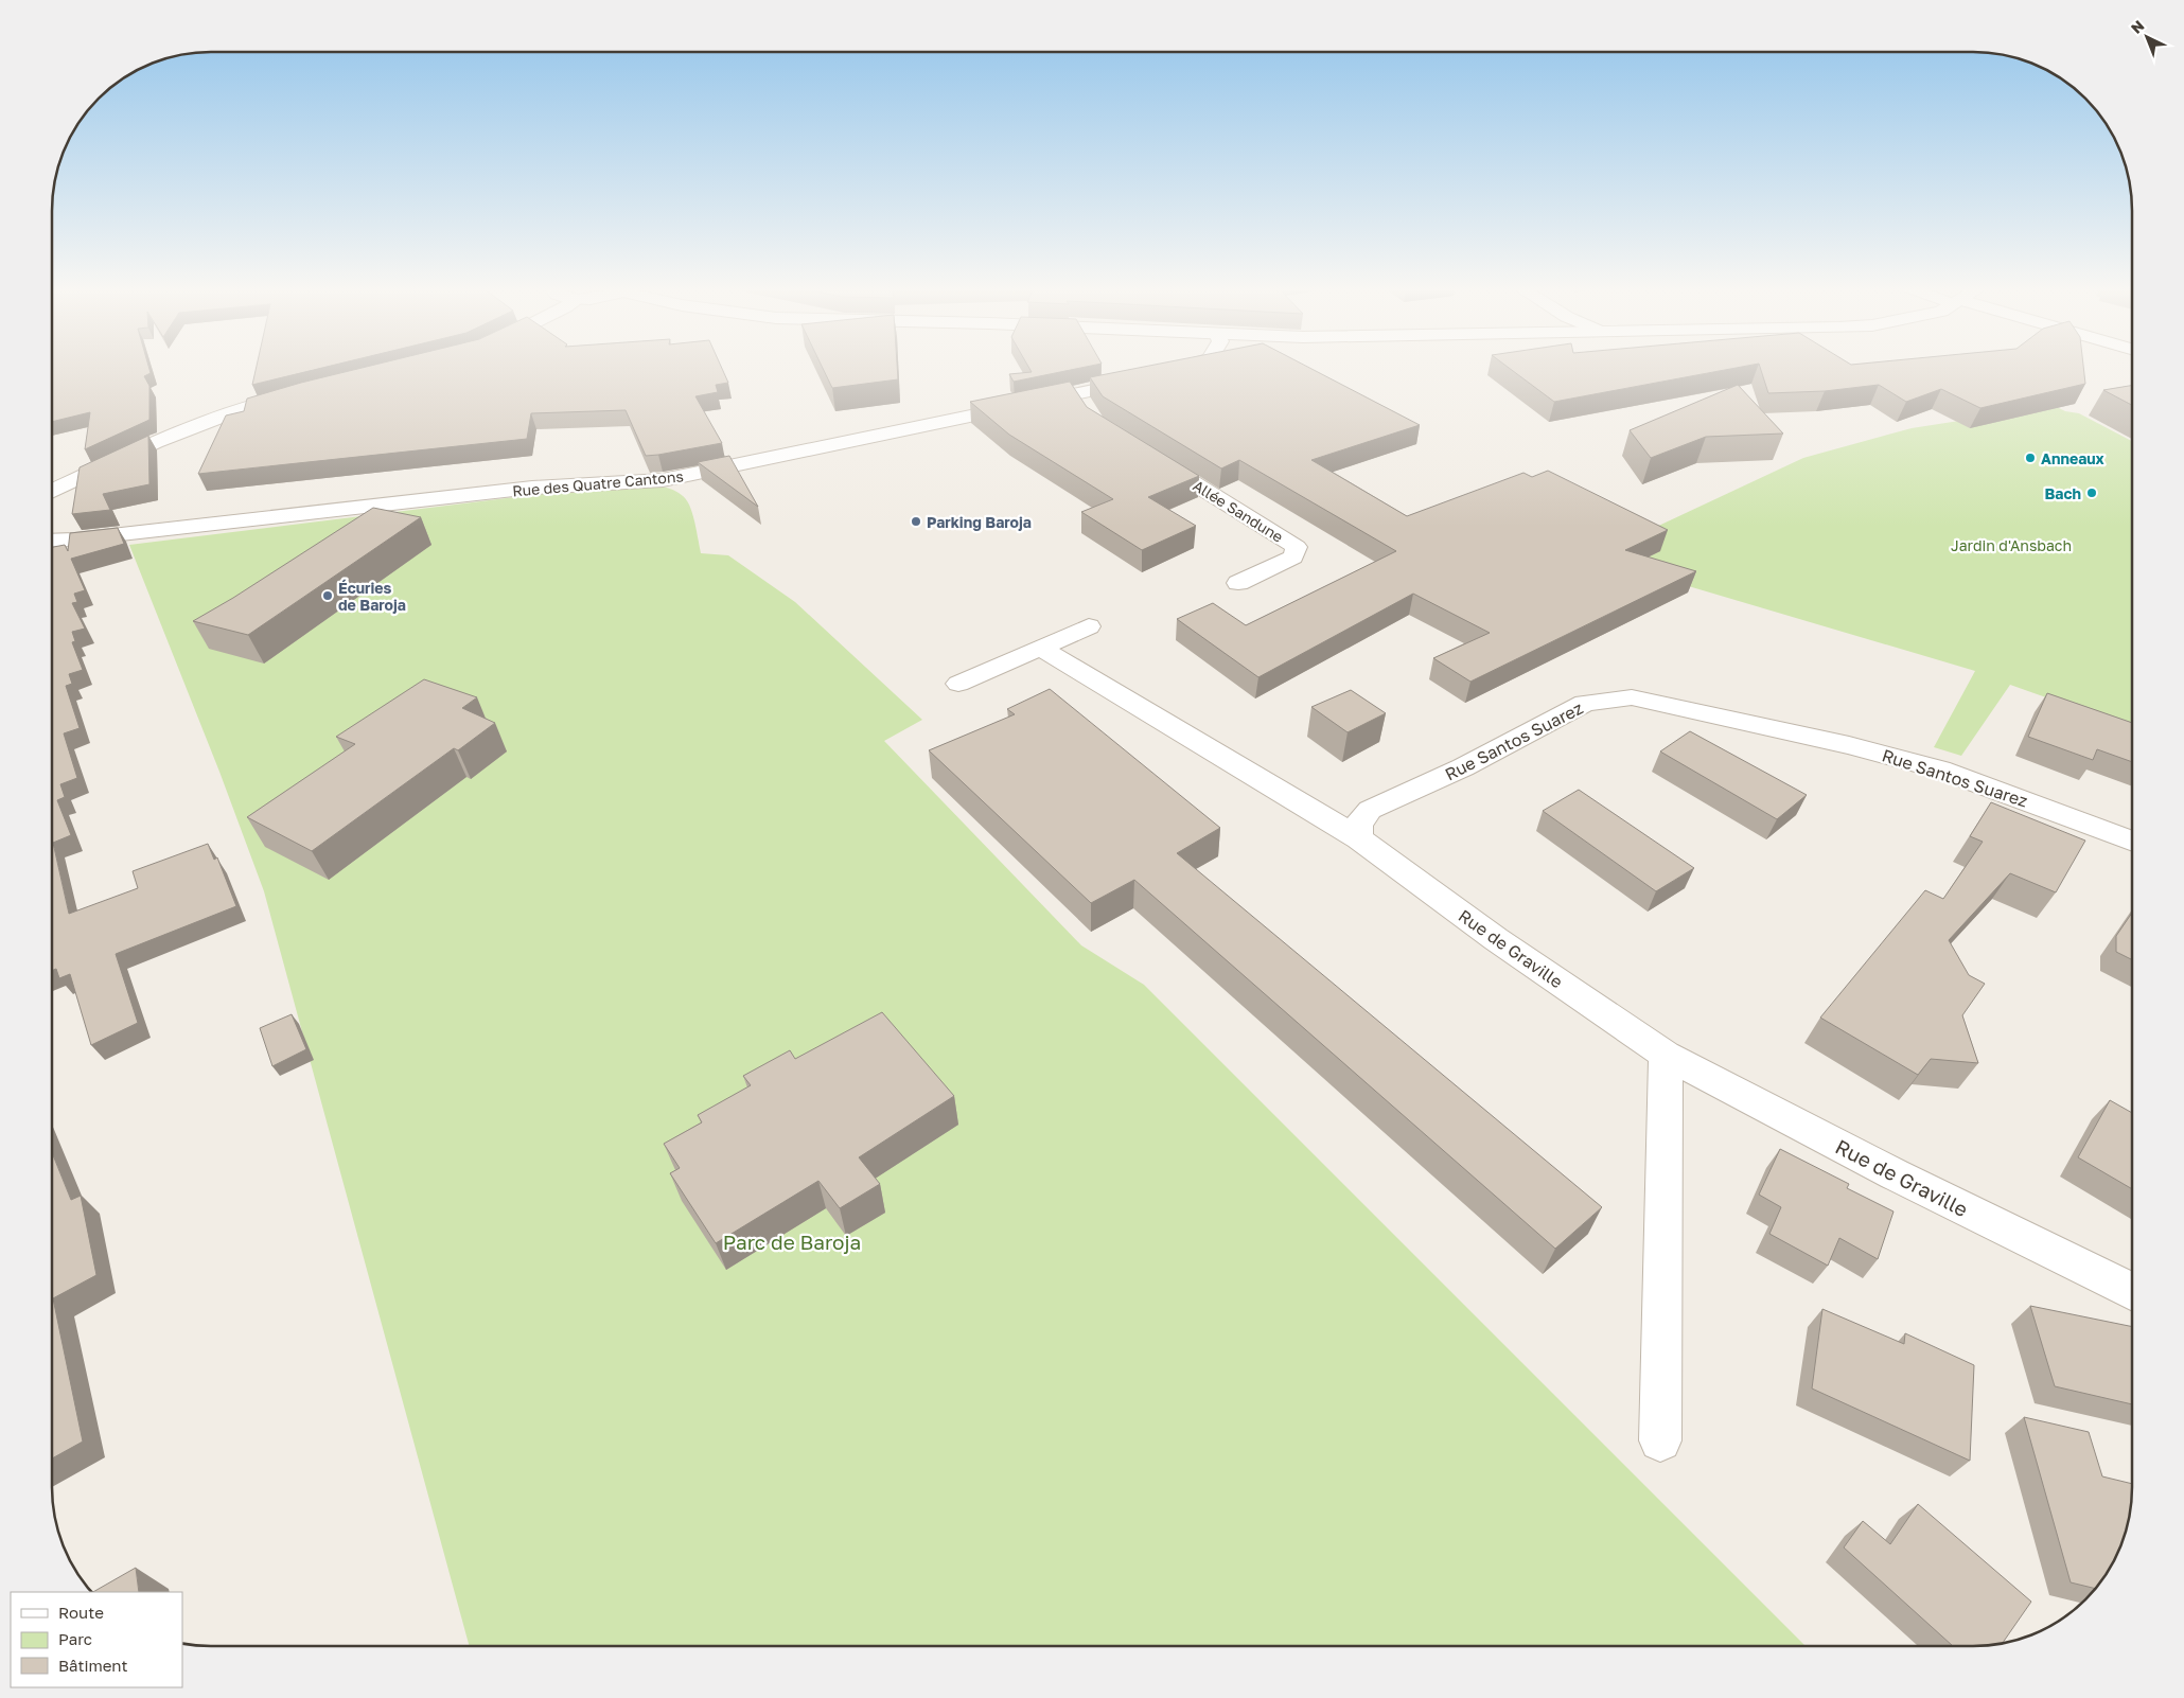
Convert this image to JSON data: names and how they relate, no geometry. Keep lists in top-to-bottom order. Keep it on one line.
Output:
{"streets":{"street":["Rue des Quatre Cantons","Allée Sandune","Rue Santos Suarez","Rue de Graville"]},"crossings":[["Rue Santos Suarez","Rue de Graville"]],"parks":["Jardin d'Ansbach","Parc de Baroja"],"places":["Anneaux","Bach","Parking Baroja","Écuries de Baroja"],"legend":["Route","Parc","Bâtiment"],"north":"top left"}
